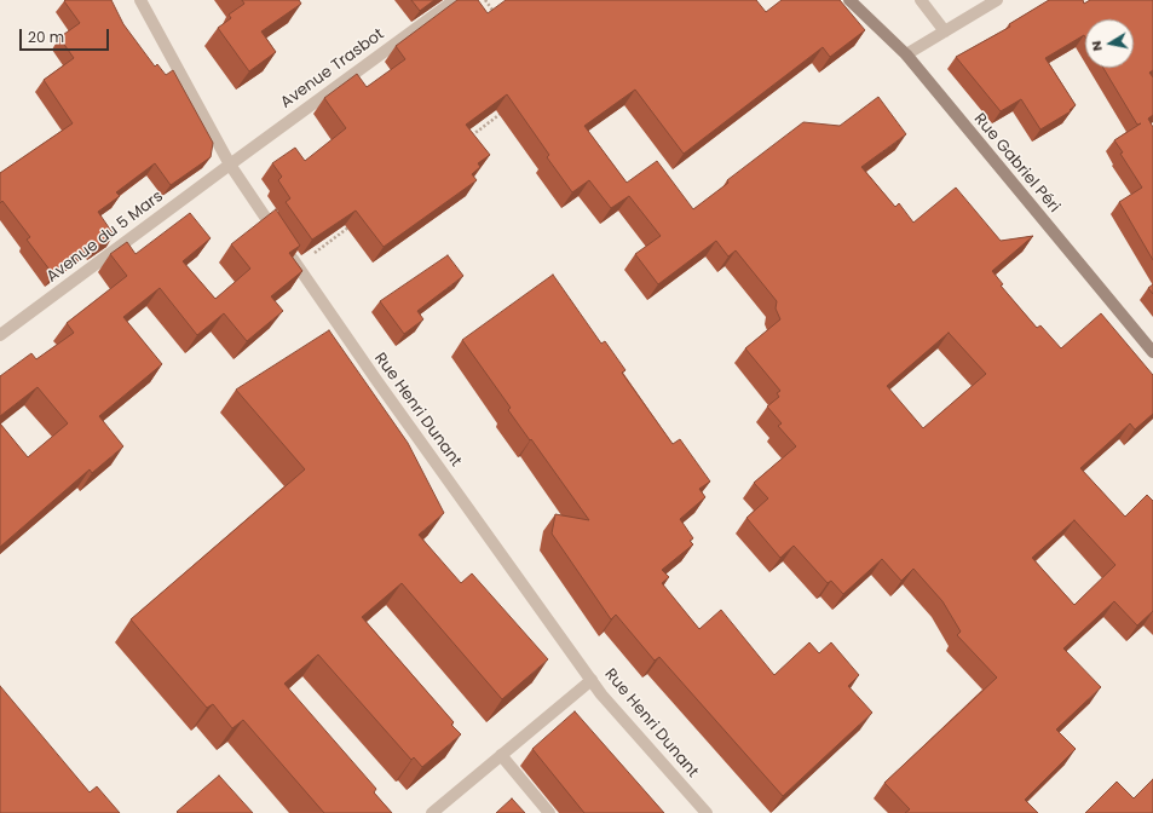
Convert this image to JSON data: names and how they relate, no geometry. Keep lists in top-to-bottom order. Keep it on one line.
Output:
{"streets":{"main road":["Rue Gabriel Péri"],"street":["Avenue Trasbot","Avenue du 5 Mars","Rue Henri Dunant"]},"crossings":[["Avenue Trasbot","Avenue du 5 Mars"],["Avenue Trasbot","Rue Henri Dunant"],["Avenue du 5 Mars","Rue Henri Dunant"]],"scale_bar":"20 m","north":"left"}
